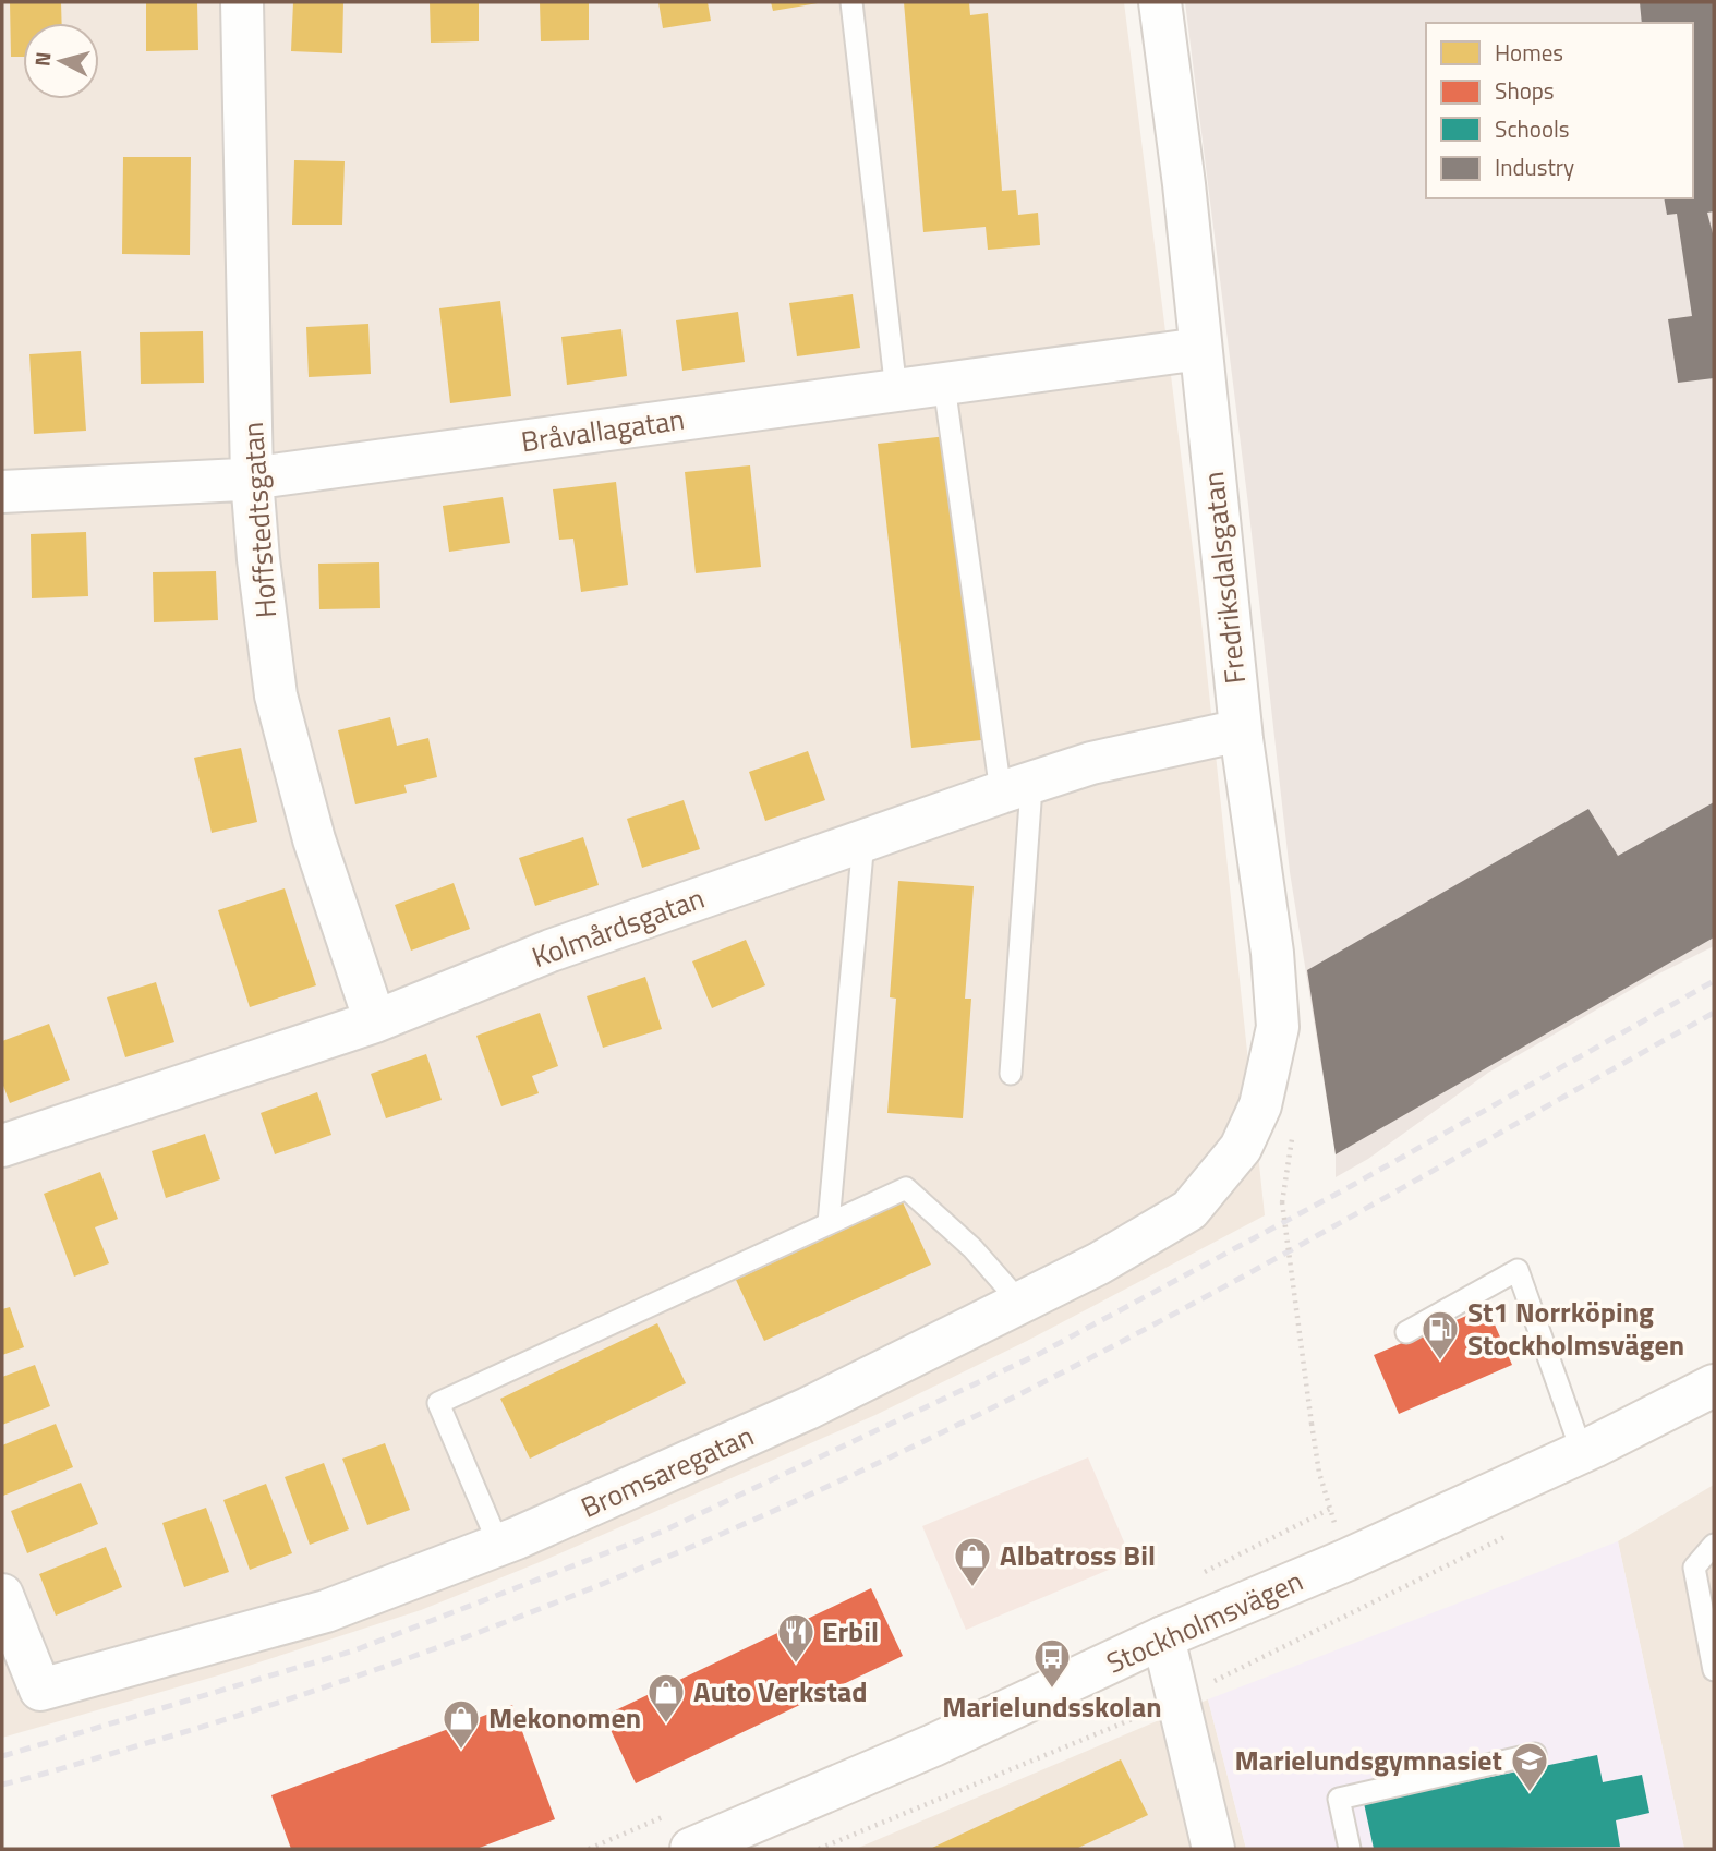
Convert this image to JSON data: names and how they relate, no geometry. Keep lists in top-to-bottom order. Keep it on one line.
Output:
{"streets":{"street":["Bråvallagatan","Hoffstedtsgatan","Fredriksdalsgatan","Kolmårdsgatan","Bromsaregatan","Stockholmsvägen"]},"crossings":[["Bråvallagatan","Hoffstedtsgatan"],["Bråvallagatan","Fredriksdalsgatan"],["Hoffstedtsgatan","Kolmårdsgatan"],["Fredriksdalsgatan","Kolmårdsgatan"],["Fredriksdalsgatan","Bromsaregatan"]],"places":{"fuel station":["St1 Norrköping Stockholmsvägen"],"shop":["Albatross Bil","Auto Verkstad","Mekonomen"],"restaurant":["Erbil"],"bus stop":["Marielundsskolan"],"school or university":["Marielundsgymnasiet"]},"legend":["Homes","Shops","Schools","Industry"],"north":"left"}
